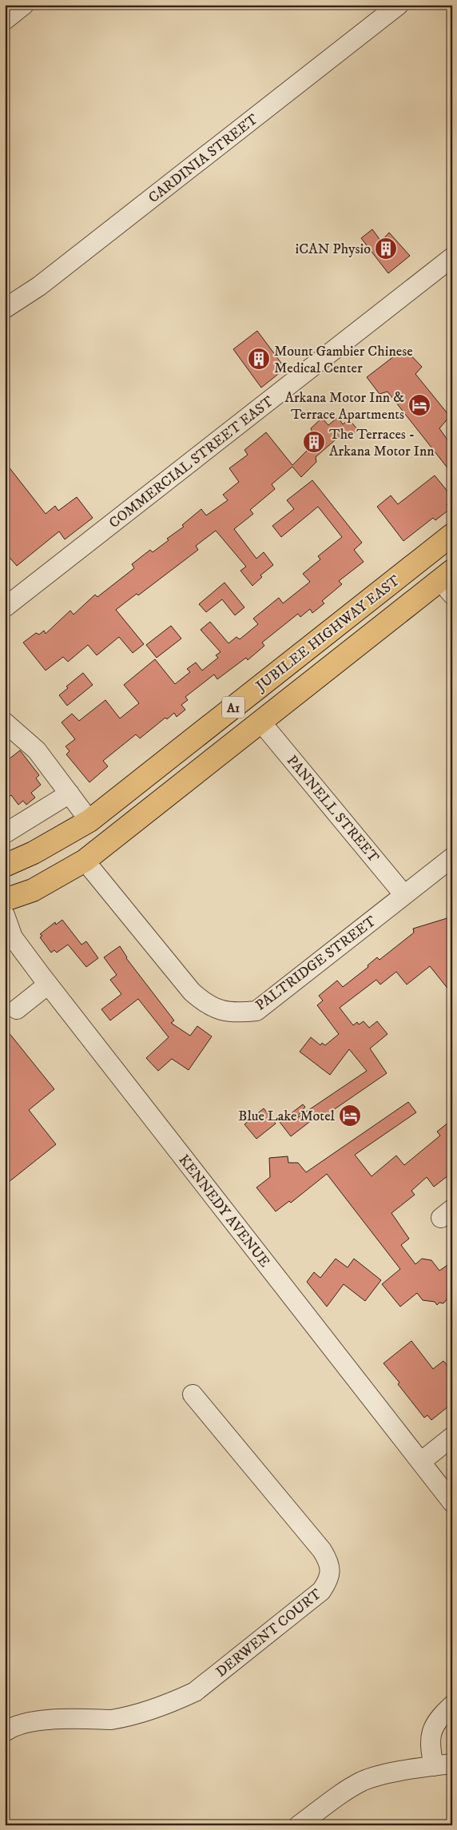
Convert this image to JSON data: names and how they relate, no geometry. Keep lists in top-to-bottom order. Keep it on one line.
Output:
{"streets":{"highway":["JUBILEE HIGHWAY EAST","A1"],"street":["CARDINIA STREET","COMMERCIAL STREET EAST","PANNELL STREET","PALTRIDGE STREET","KENNEDY AVENUE","DERWENT COURT"]},"crossings":[["JUBILEE HIGHWAY EAST","PANNELL STREET"],["JUBILEE HIGHWAY EAST","PALTRIDGE STREET"],["PANNELL STREET","PALTRIDGE STREET"]],"places":{"building":["iCAN Physio","Mount Gambier Chinese Medical Center","The Terraces - Arkana Motor Inn"],"hotel":["Arkana Motor Inn & Terrace Apartments","Blue Lake Motel"]}}
